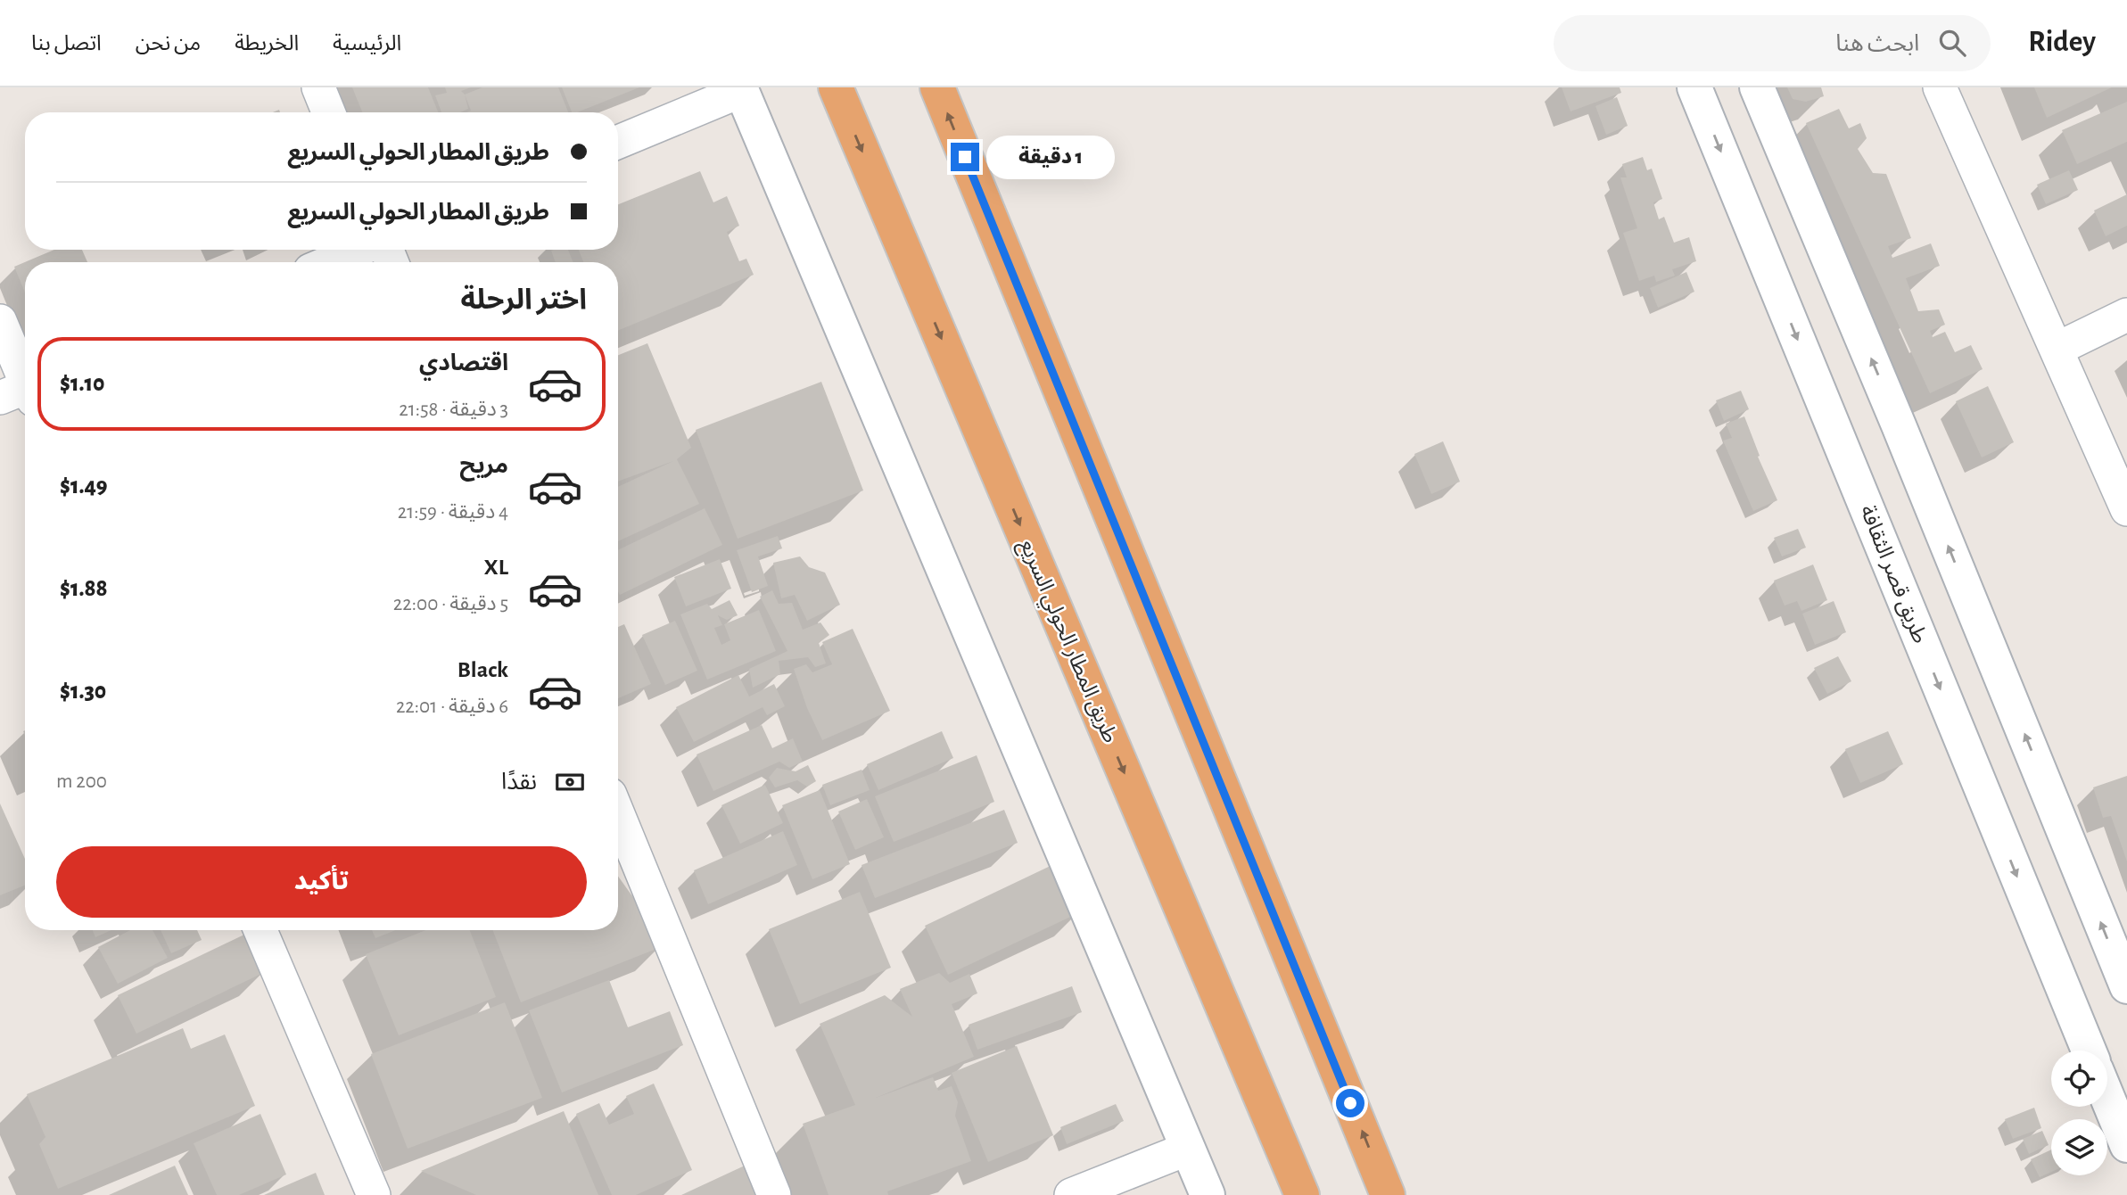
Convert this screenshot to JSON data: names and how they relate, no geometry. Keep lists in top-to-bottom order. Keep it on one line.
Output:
{"streets":{"highway":["طريق المطار الحولي السريع"],"street":["طريق قصر الثقافة"]},"page":{"header":"Ridey","search":"ابحث هنا","nav":["الرئيسية","الخريطة","من نحن","اتصل بنا"],"banner":["طريق المطار الحولي السريع","طريق المطار الحولي السريع"],"bubble":"1 دقيقة","heading":"اختر الرحلة","list":[{"name":"اقتصادي","note":"3 دقيقة · 21:58","value":"$1.10"},{"name":"مريح","note":"4 دقيقة · 21:59","value":"$1.49"},{"name":"XL","note":"5 دقيقة · 22:00","value":"$1.88"},{"name":"Black","note":"6 دقيقة · 22:01","value":"$1.30"}],"pay":["نقدًا","200 m"],"buttons":"تأكيد"}}
